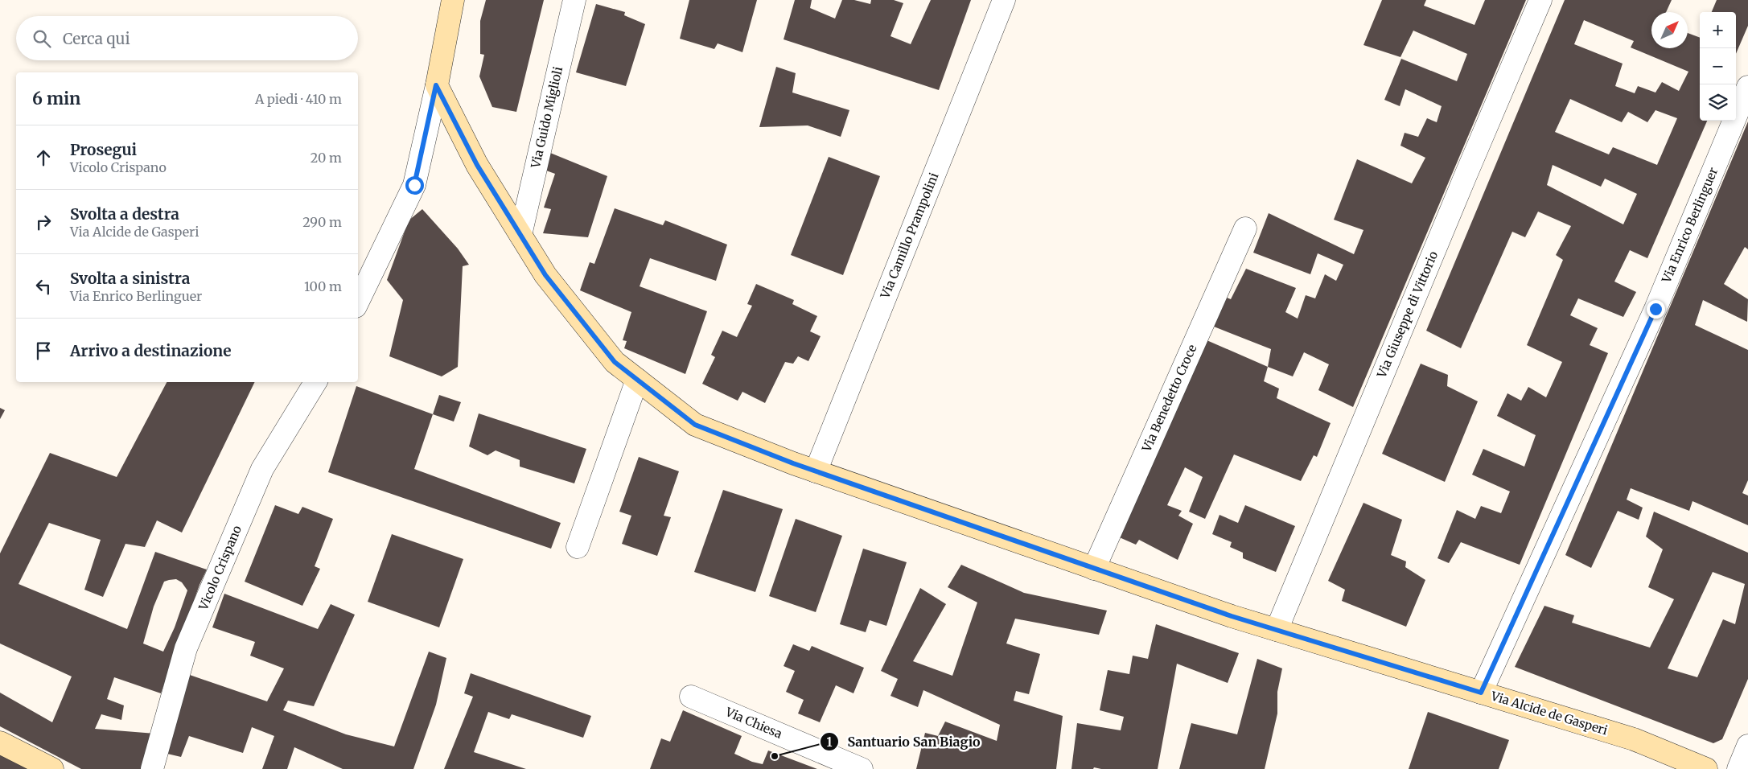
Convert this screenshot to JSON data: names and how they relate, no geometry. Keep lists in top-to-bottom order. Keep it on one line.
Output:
{"streets":{"street":["Via Guido Miglioli","Via Enrico Berlinguer","Via Camillo Prampolini","Via Giuseppe di Vittorio","Via Benedetto Croce","Vicolo Crispano","Via Alcide de Gasperi","Via Chiesa"]},"crossings":[["Via Guido Miglioli","Via Alcide de Gasperi"],["Via Enrico Berlinguer","Via Alcide de Gasperi"],["Via Camillo Prampolini","Via Alcide de Gasperi"],["Via Giuseppe di Vittorio","Via Alcide de Gasperi"],["Via Benedetto Croce","Via Alcide de Gasperi"]],"places":["Santuario San Biagio"],"north":"top right","page":{"map_buttons":["+","−"],"search":"Cerca qui","heading":["6 min","A piedi · 410 m"],"list":[["Prosegui","Vicolo Crispano","20 m"],["Svolta a destra","Via Alcide de Gasperi","290 m"],["Svolta a sinistra","Via Enrico Berlinguer","100 m"],"Arrivo a destinazione"]}}
